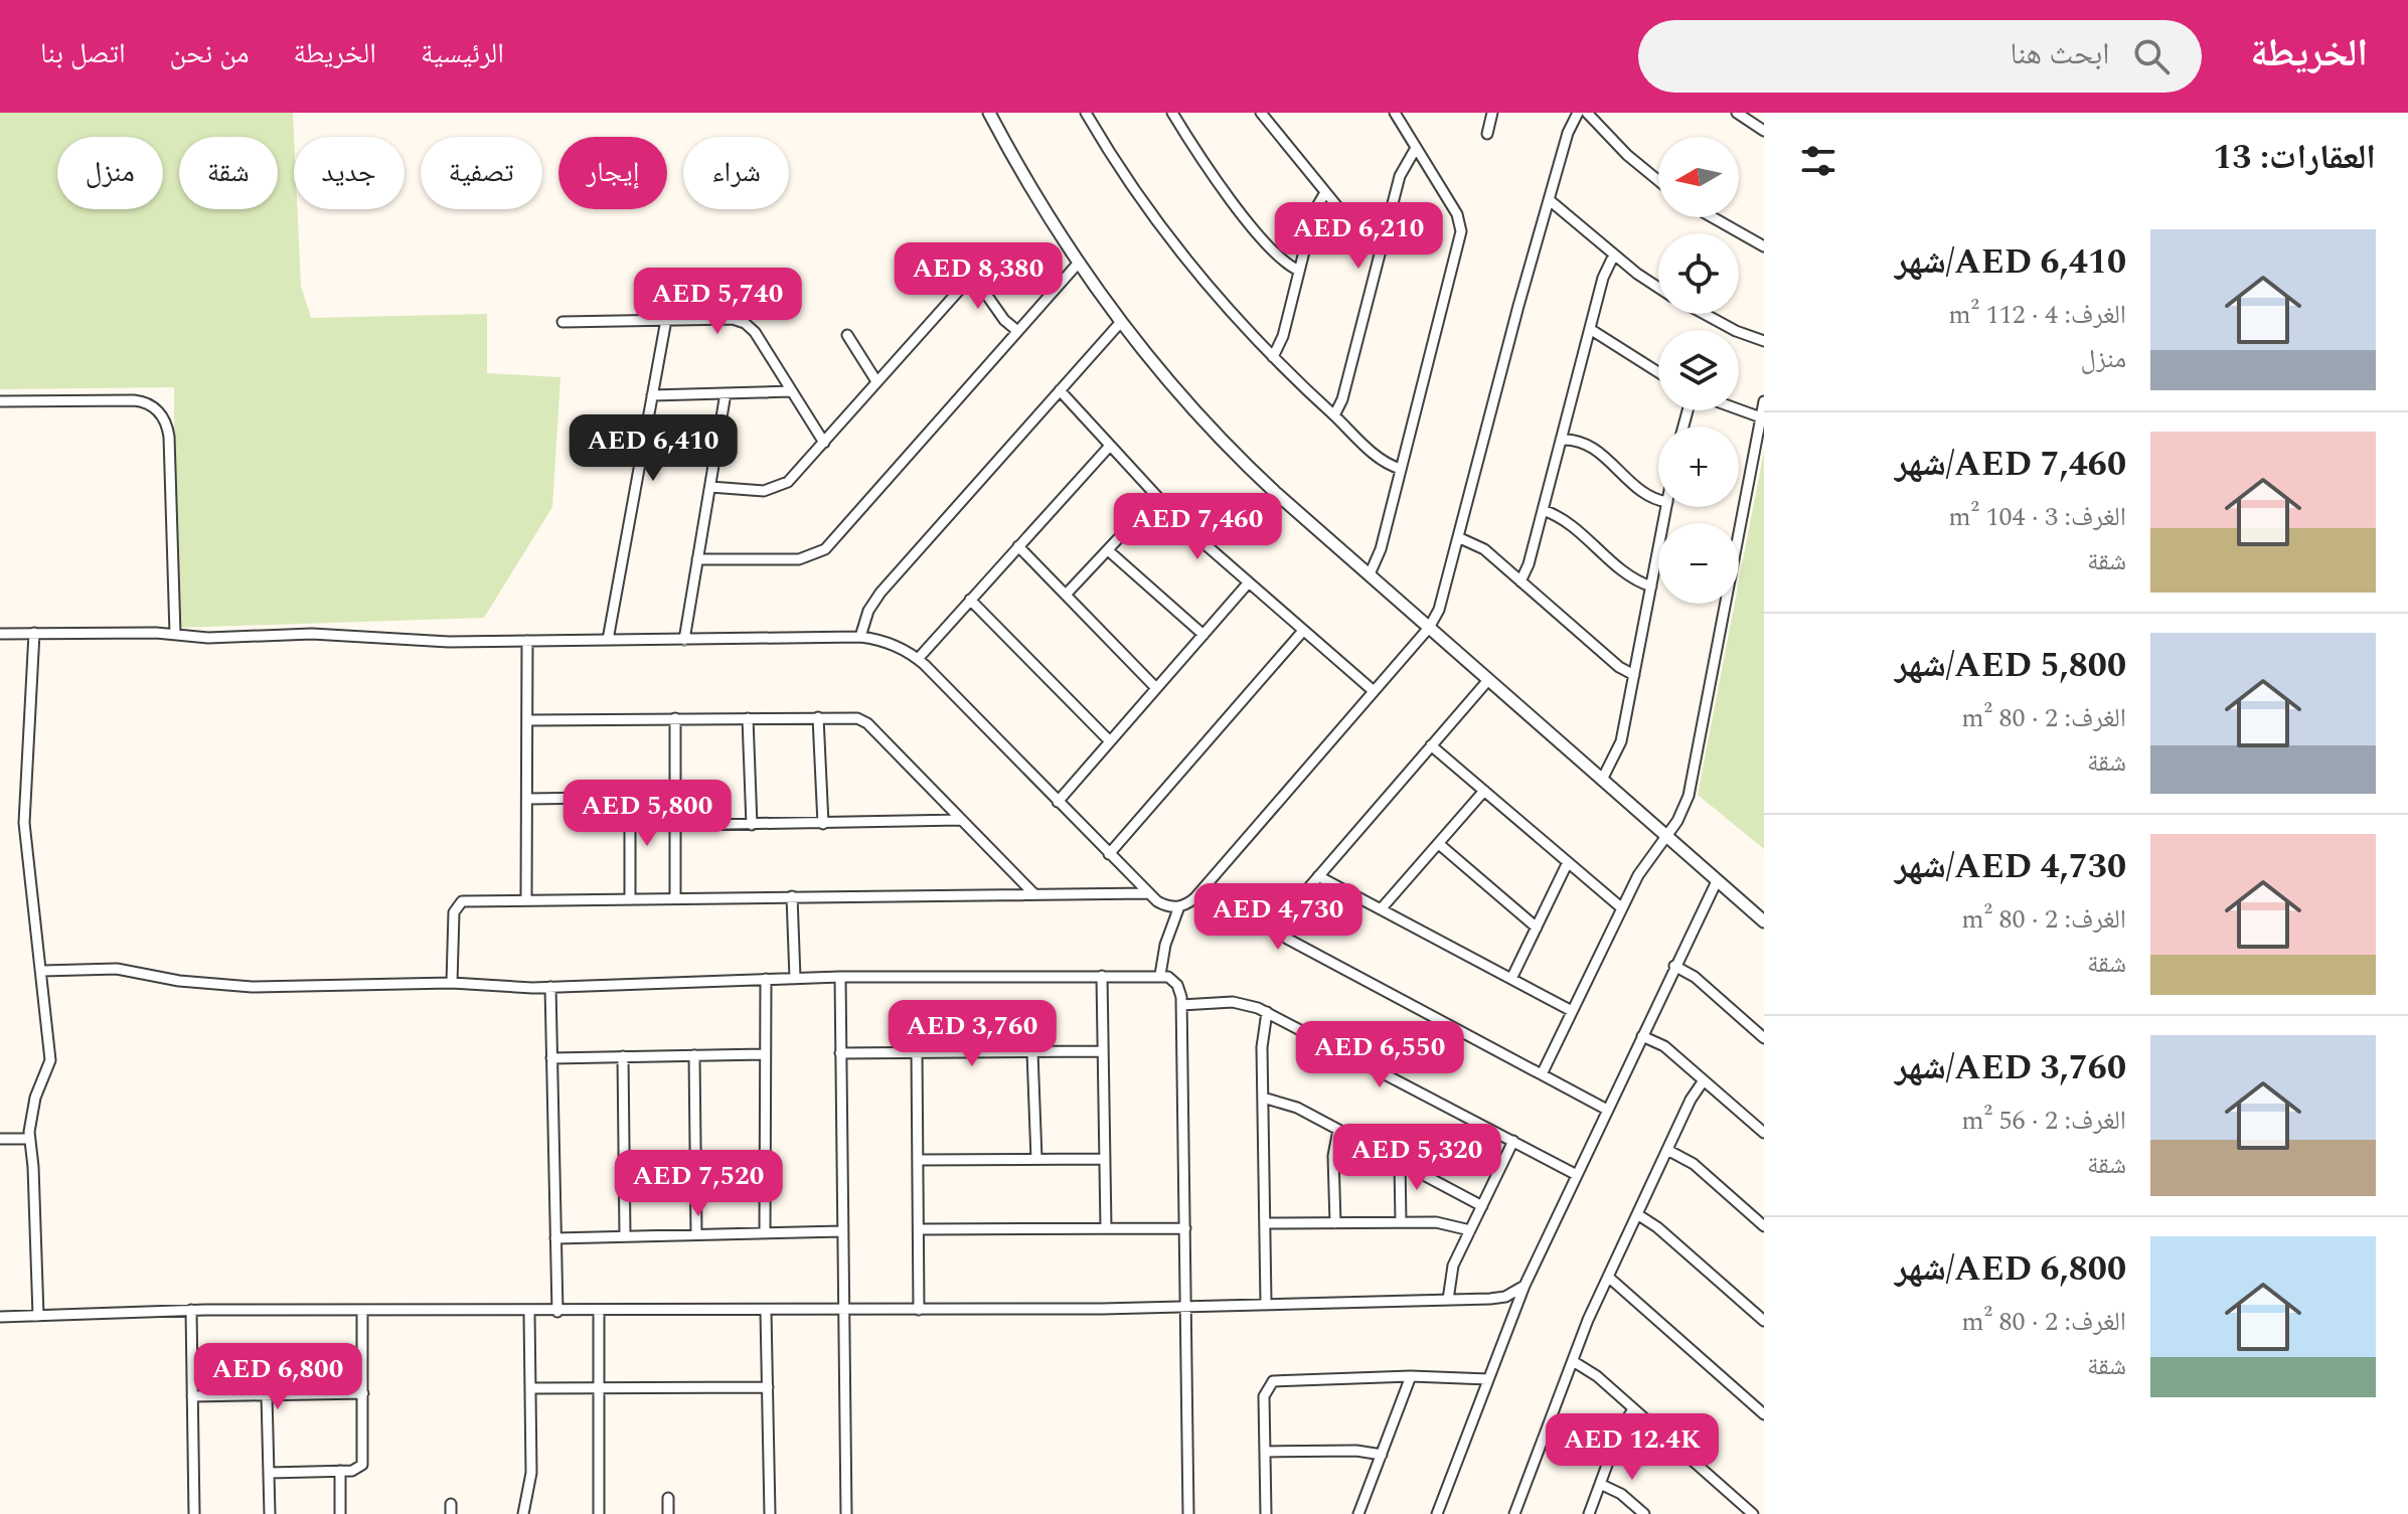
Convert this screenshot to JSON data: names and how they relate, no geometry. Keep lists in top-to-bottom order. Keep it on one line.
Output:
{"north":"left","page":{"header":"الخريطة","search":"ابحث هنا","nav":["الرئيسية","الخريطة","من نحن","اتصل بنا"],"heading":"العقارات: 13","map_buttons":["+","−"],"chip":["شراء","إيجار","تصفية","جديد","شقة","منزل"],"price":["AED 6,210","AED 8,380","AED 5,740","AED 6,410","AED 7,460","AED 5,800","AED 4,730","AED 3,760","AED 6,550","AED 5,320","AED 7,520","AED 6,800","AED 12.4K"],"list":[{"name":"AED 6,410/شهر","note":"الغرف: 4 · 112 m² · منزل"},{"name":"AED 7,460/شهر","note":"الغرف: 3 · 104 m² · شقة"},{"name":"AED 5,800/شهر","note":"الغرف: 2 · 80 m² · شقة"},{"name":"AED 4,730/شهر","note":"الغرف: 2 · 80 m² · شقة"},{"name":"AED 3,760/شهر","note":"الغرف: 2 · 56 m² · شقة"},{"name":"AED 6,800/شهر","note":"الغرف: 2 · 80 m² · شقة"}]}}
